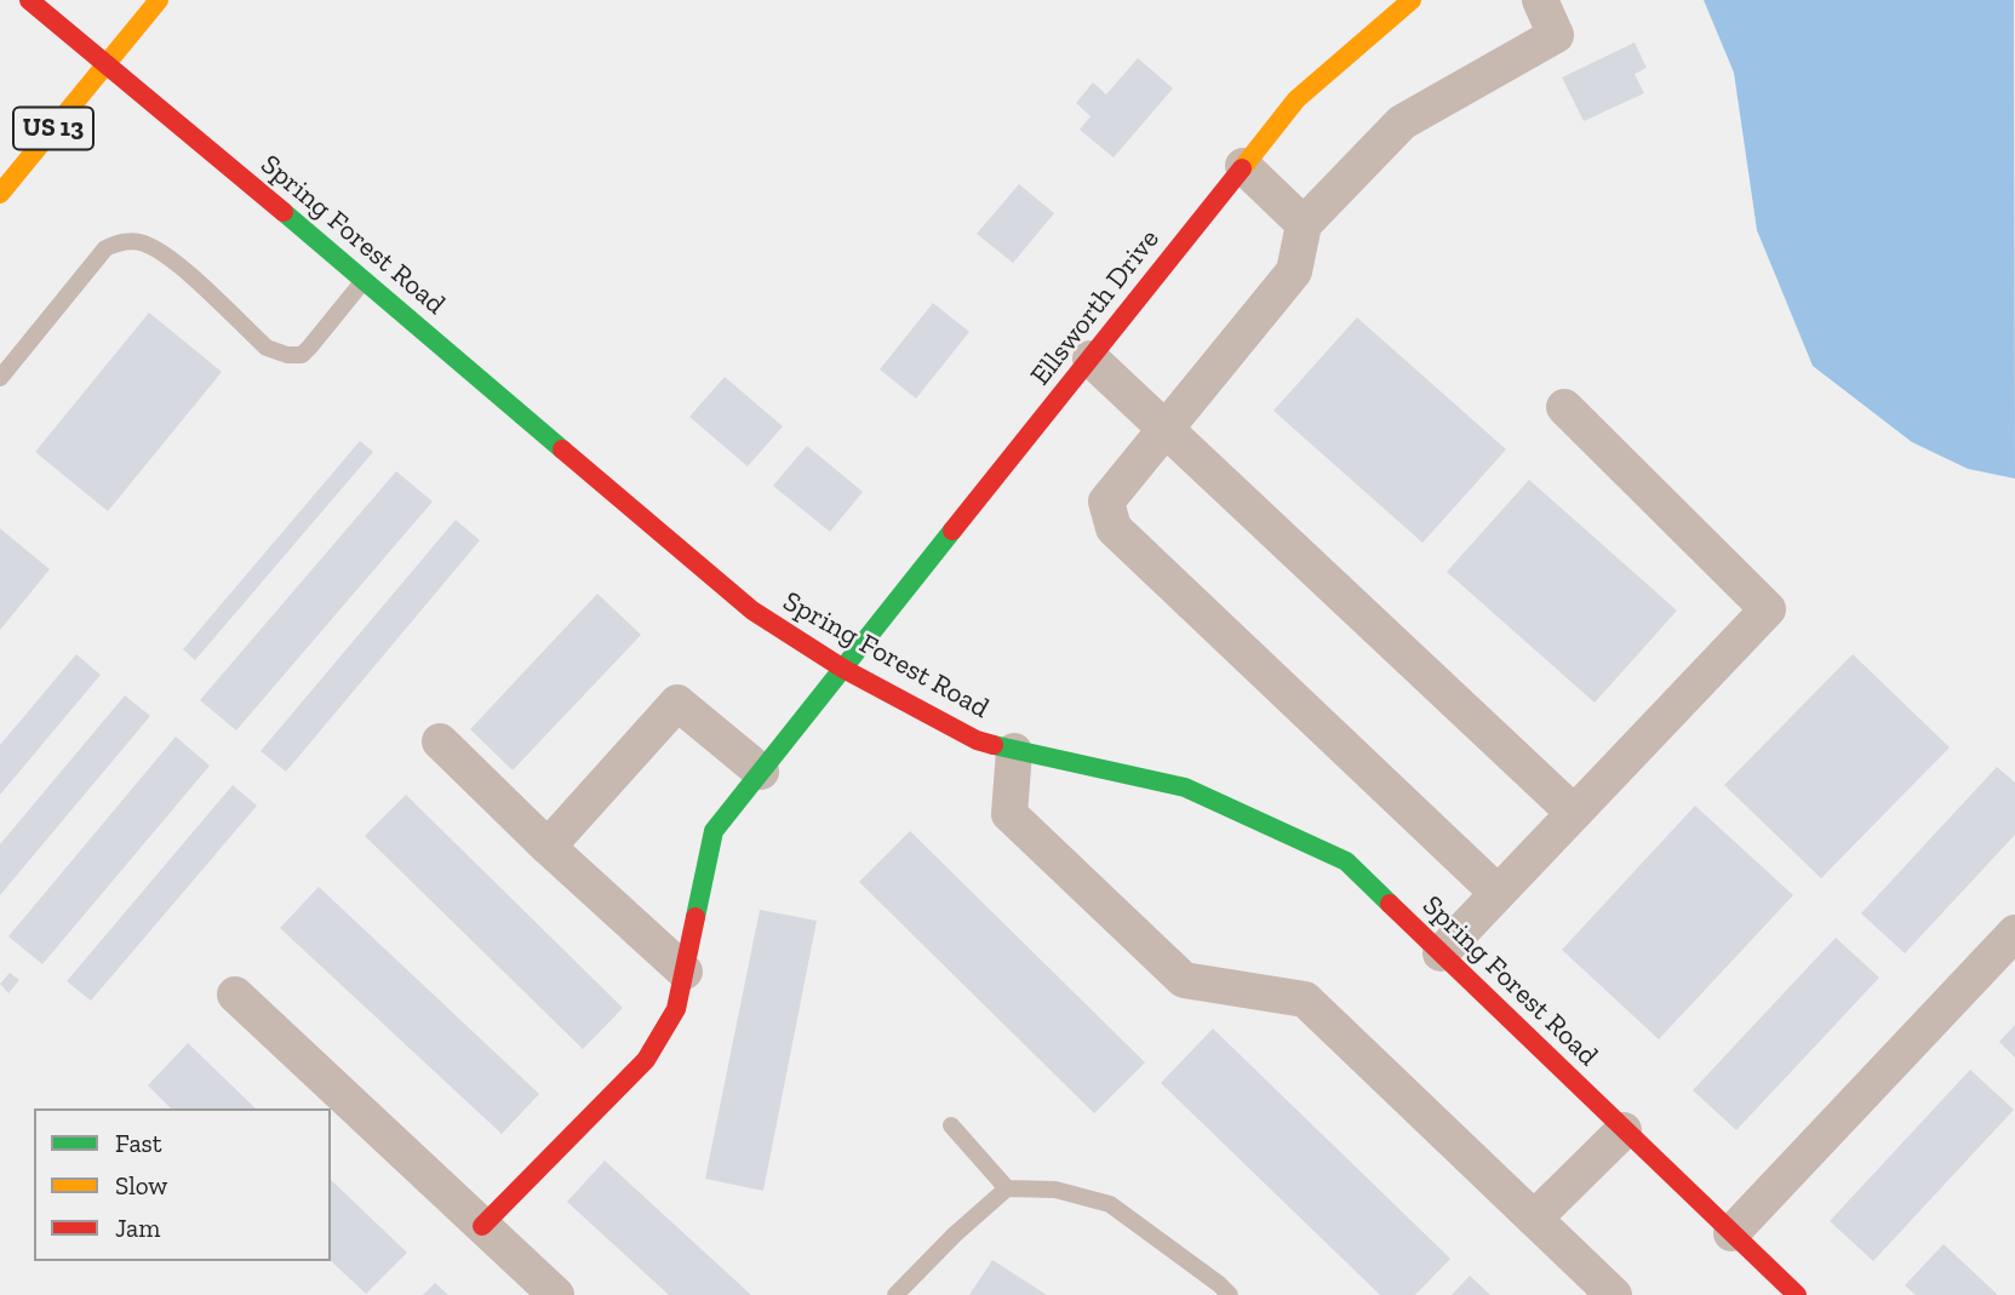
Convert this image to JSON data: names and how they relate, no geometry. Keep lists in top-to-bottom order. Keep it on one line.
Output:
{"streets":{"street":["US 13","Spring Forest Road","Ellsworth Drive"]},"crossings":[["US 13","Spring Forest Road"],["Spring Forest Road","Ellsworth Drive"]],"legend":["Fast","Slow","Jam"]}
